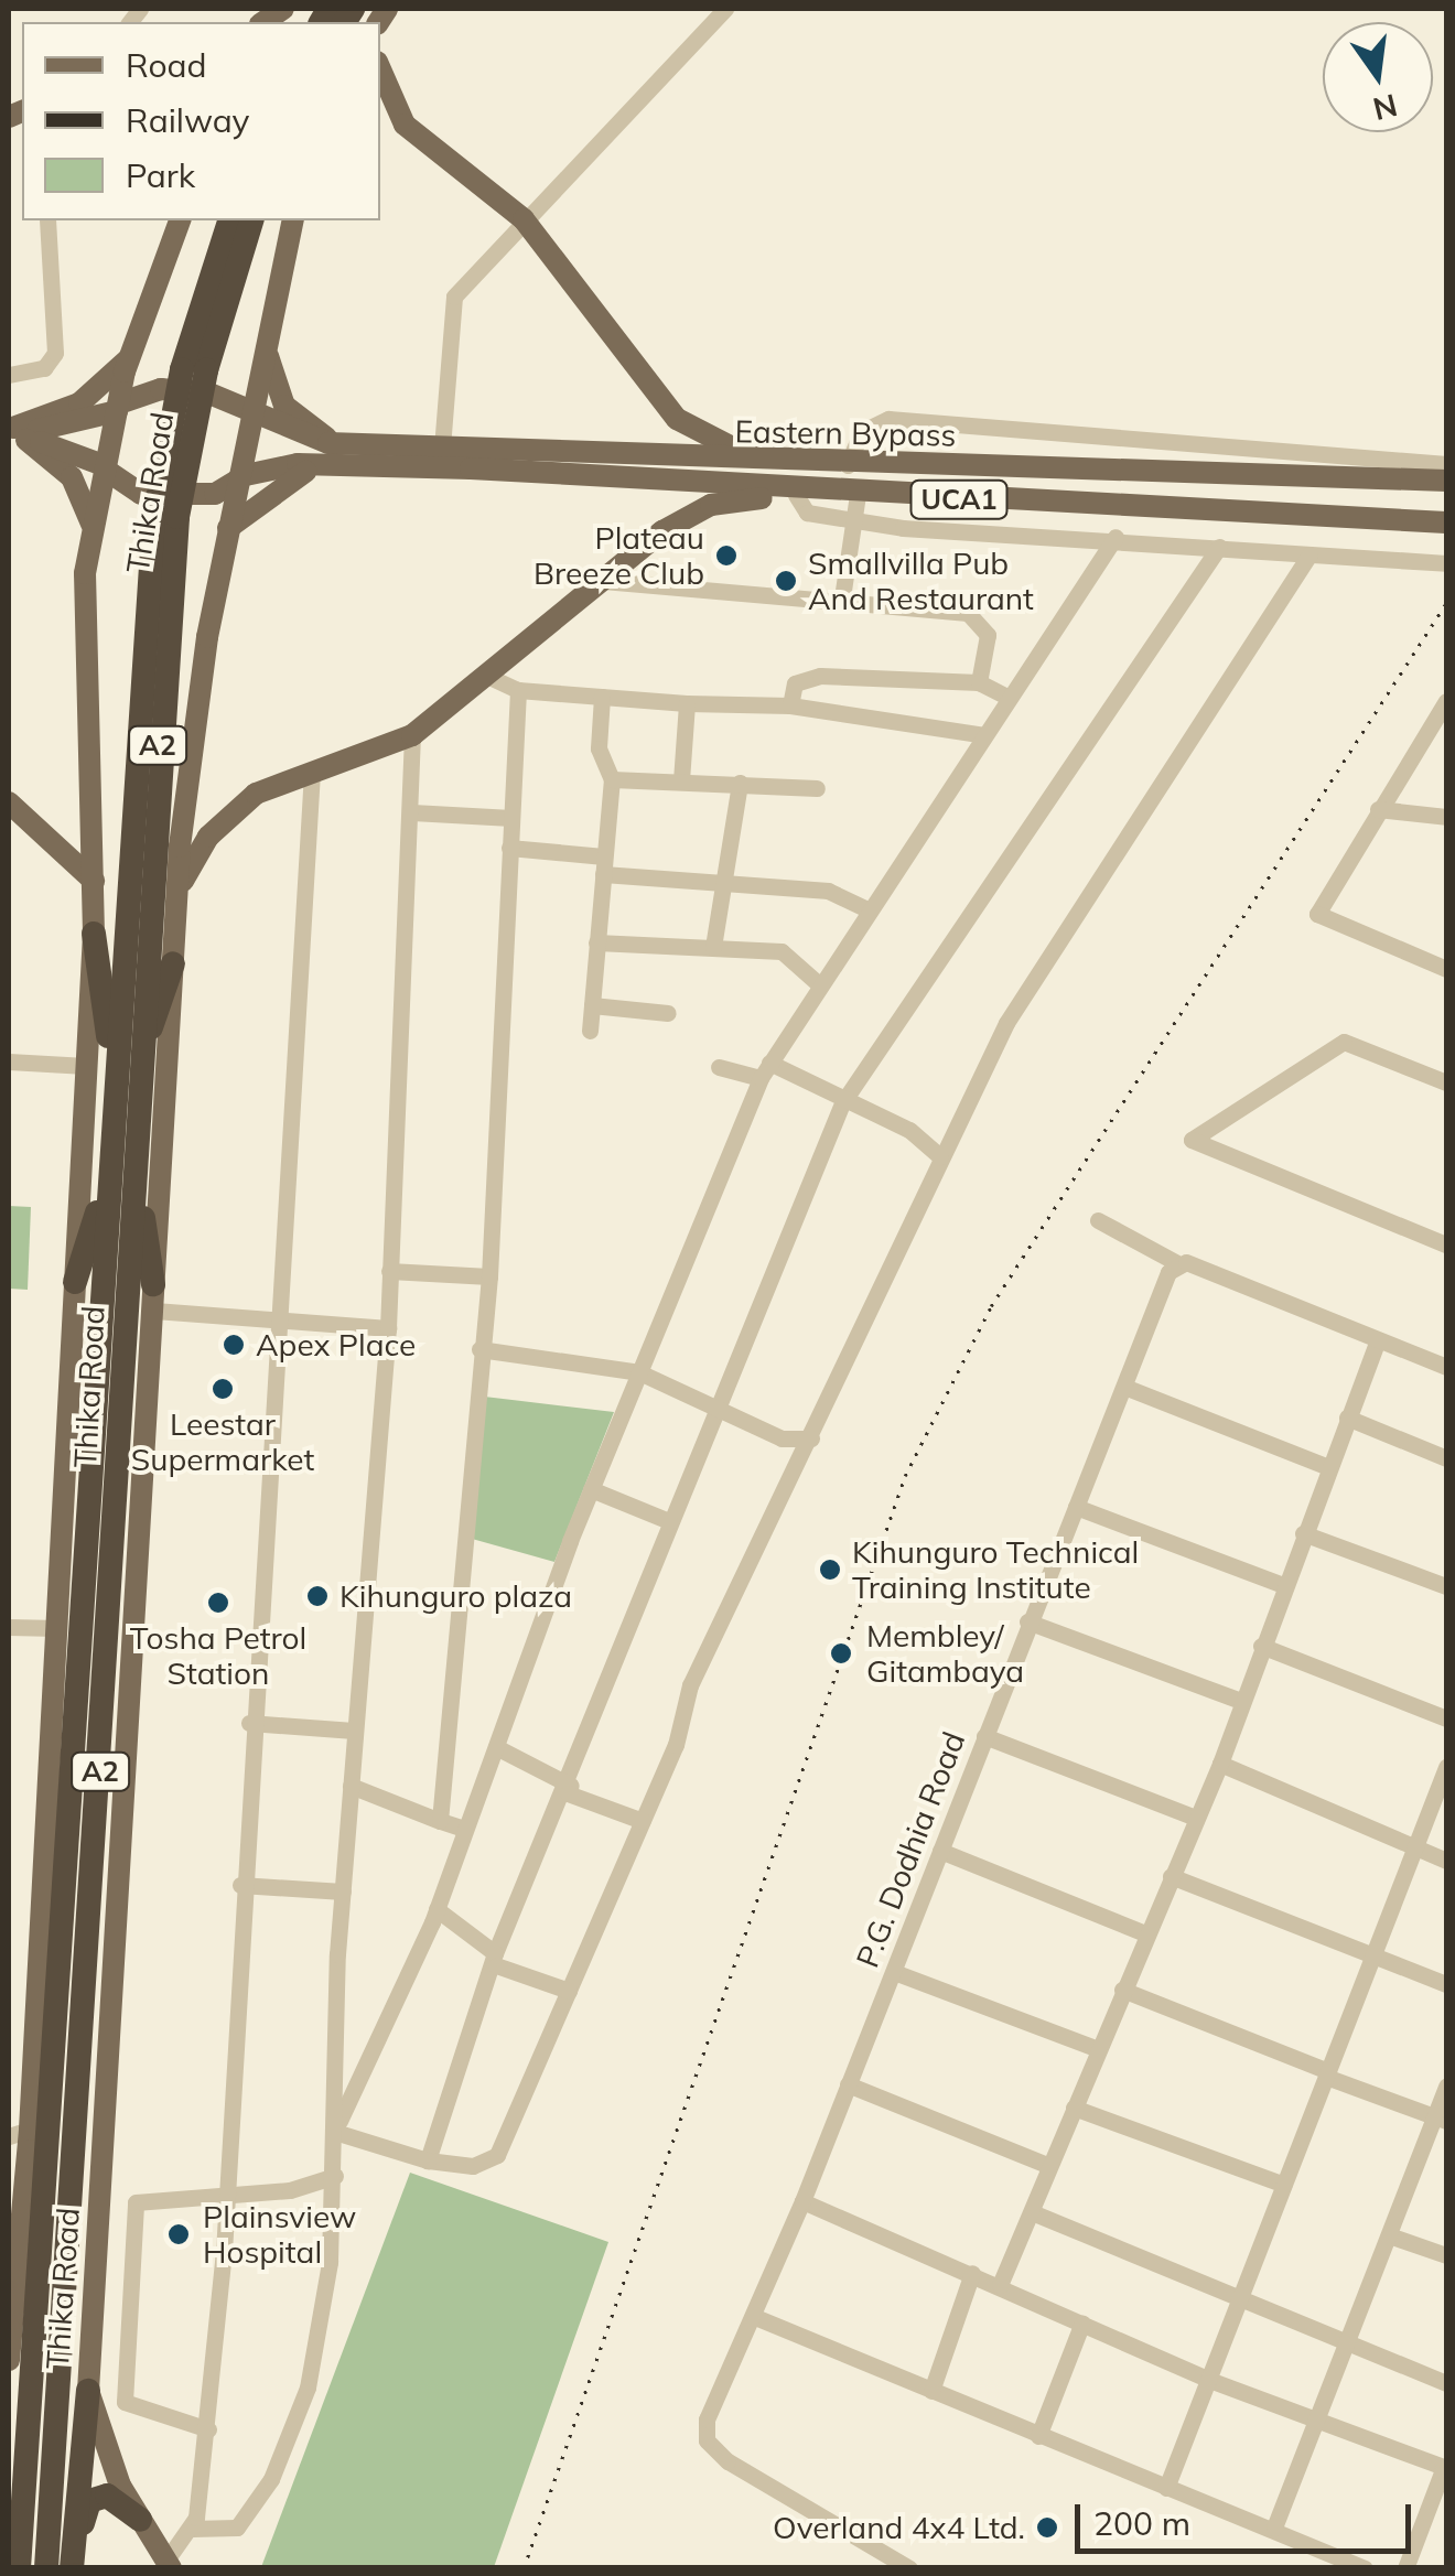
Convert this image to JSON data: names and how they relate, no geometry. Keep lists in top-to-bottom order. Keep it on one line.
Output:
{"streets":{"highway":["Thika Road","A2"],"main road":["Eastern Bypass","UCA1"],"street":["P.G. Dodhia Road"]},"crossings":[["Eastern Bypass","Thika Road"],["Eastern Bypass","UCA1"],["Thika Road","UCA1"]],"places":["Plateau Breeze Club","Smallvilla Pub And Restaurant","Apex Place","Leestar Supermarket","Kihunguro Technical Training Institute","Kihunguro plaza","Tosha Petrol Station","Membley/ Gitambaya","Plainsview Hospital","Overland 4x4 Ltd."],"legend":["Road","Railway","Park"],"scale_bar":"200 m","north":"bottom"}
